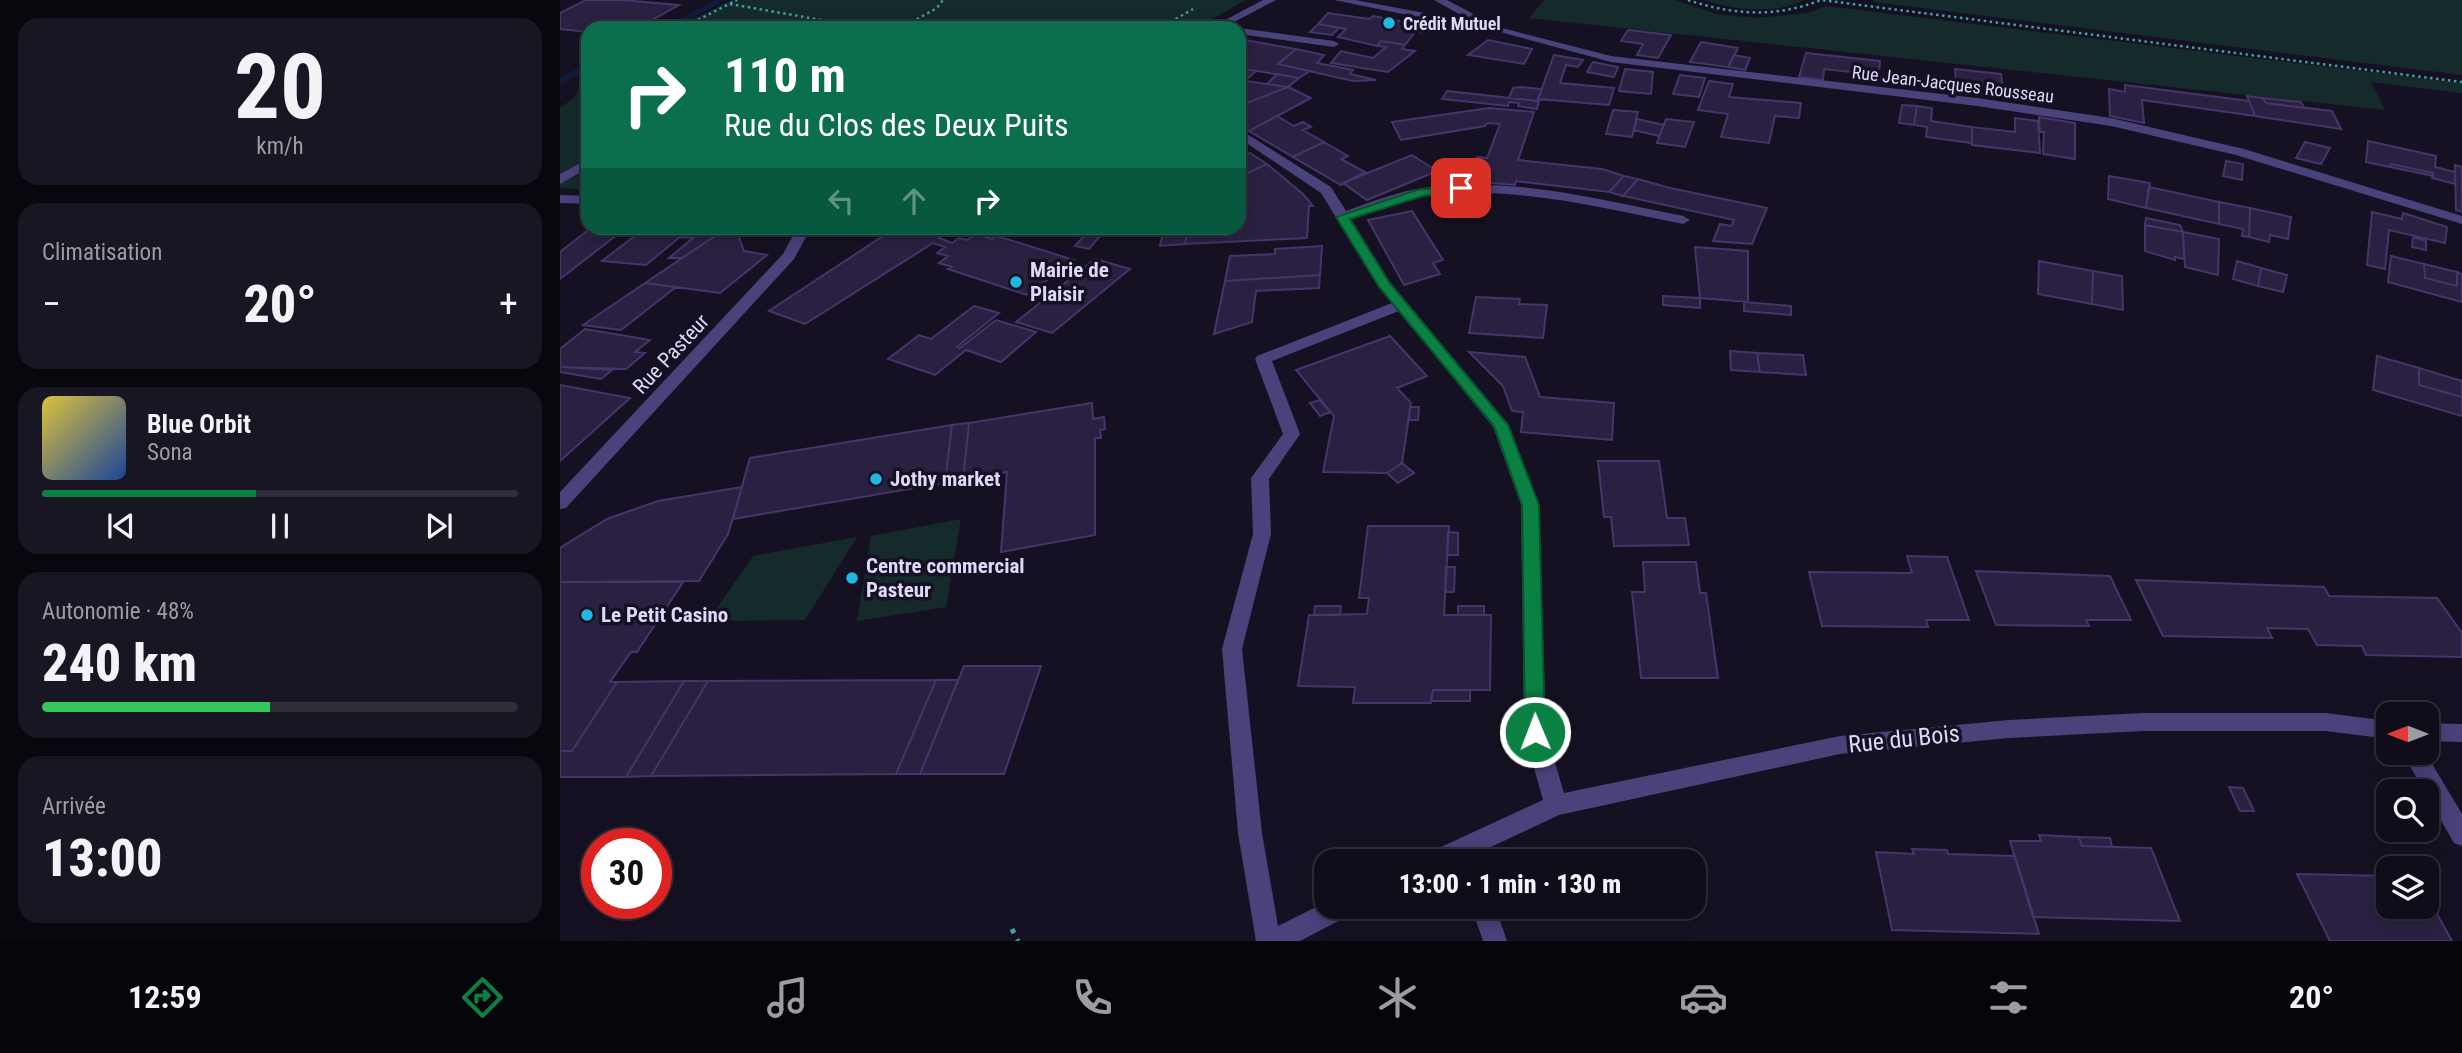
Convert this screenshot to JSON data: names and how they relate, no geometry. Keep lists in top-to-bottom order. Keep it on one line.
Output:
{"streets":{"street":["Rue Jean-Jacques Rousseau","Rue Pasteur","Rue du Bois"]},"places":["Crédit Mutuel","Mairie de Plaisir","Jothy market","Centre commercial Pasteur","Le Petit Casino"],"north":"left","page":{"tile":[["20","km/h"],"Climatisation",["Autonomie · 48%","240 km"],["Arrivée","13:00"]],"turn":["110 m","Rue du Clos des Deux Puits"],"heat":["−","20°","+"],"song":["Blue Orbit","Sona"],"limit":"30","trip":"13:00 · 1 min · 130 m","tabs":["12:59","20°"]}}
